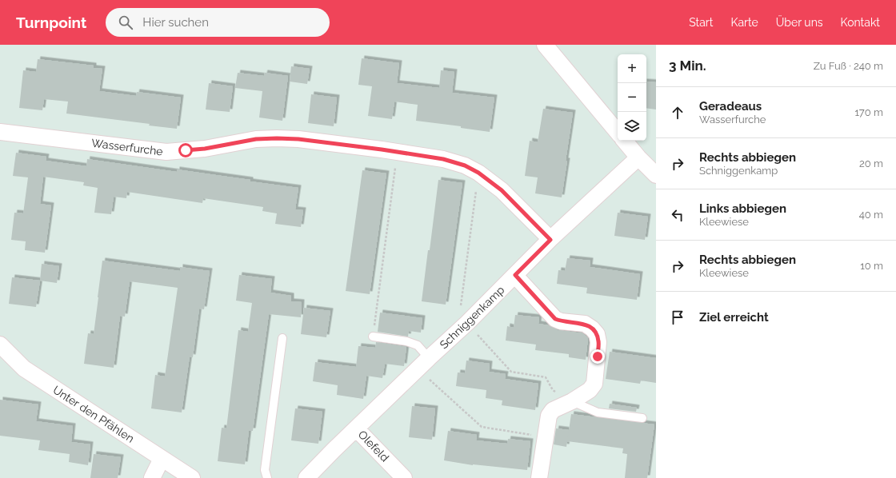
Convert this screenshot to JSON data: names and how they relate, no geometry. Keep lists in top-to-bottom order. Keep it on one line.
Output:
{"streets":{"street":["Wasserfurche","Schniggenkamp","Unter den Pfählen","Olefeld"]},"crossings":[["Wasserfurche","Schniggenkamp"],["Schniggenkamp","Olefeld"]],"page":{"header":"Turnpoint","search":"Hier suchen","nav":["Start","Karte","Über uns","Kontakt"],"heading":["3 Min.","Zu Fuß · 240 m"],"map_buttons":["+","−"],"list":[["Geradeaus","Wasserfurche","170 m"],["Rechts abbiegen","Schniggenkamp","20 m"],["Links abbiegen","Kleewiese","40 m"],["Rechts abbiegen","Kleewiese","10 m"],"Ziel erreicht"]}}
